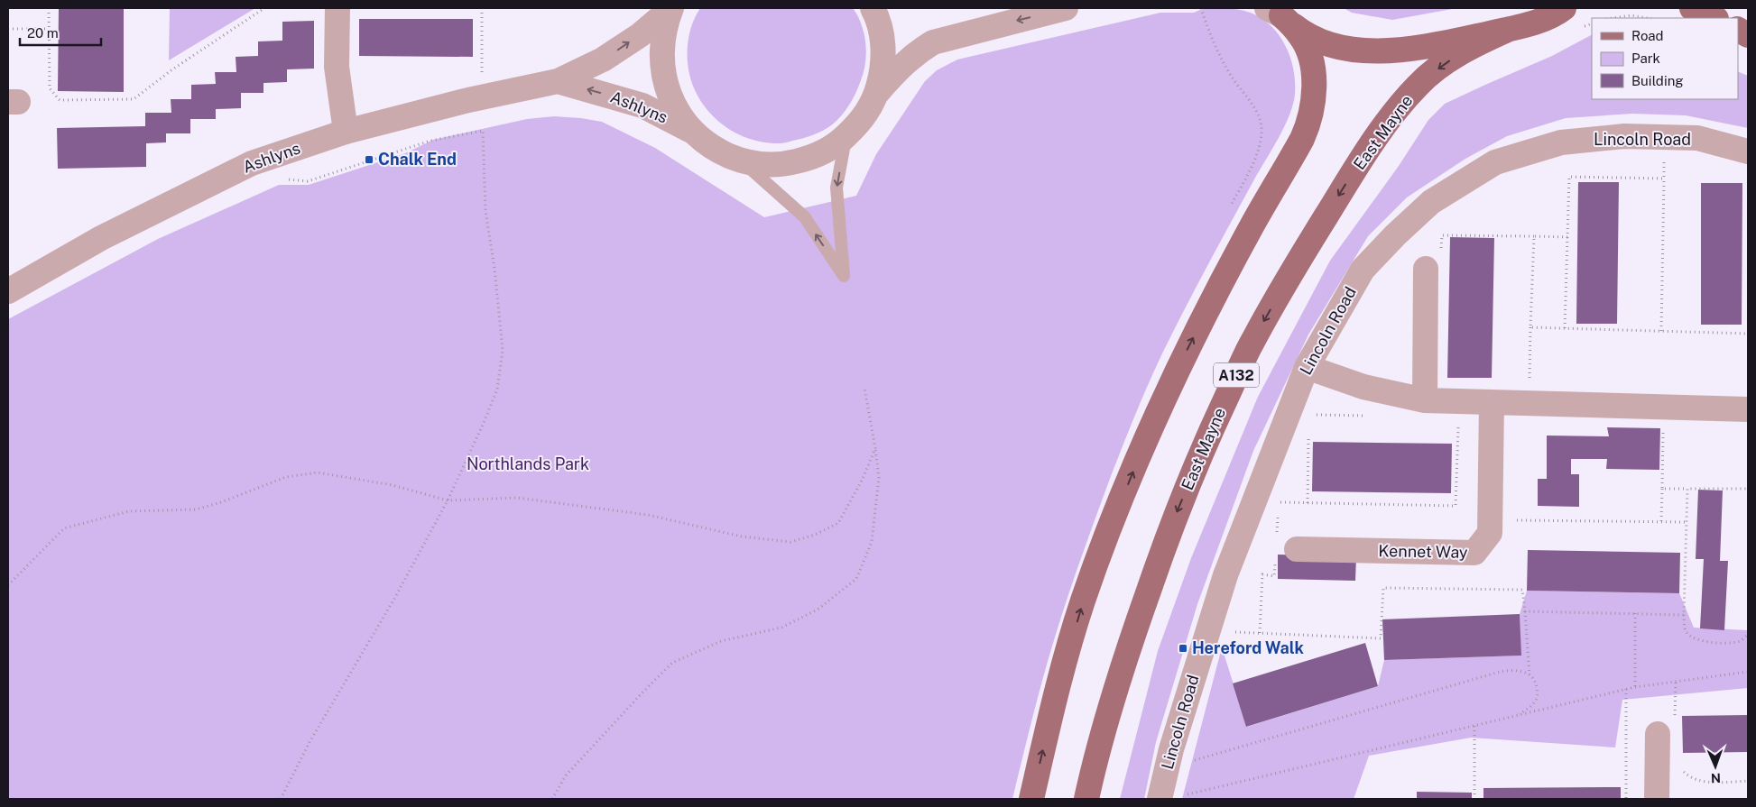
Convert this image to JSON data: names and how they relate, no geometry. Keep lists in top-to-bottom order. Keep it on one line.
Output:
{"streets":{"main road":["East Mayne","A132"],"street":["Ashlyns","Lincoln Road","Kennet Way"]},"crossings":[["East Mayne","A132"]],"parks":["Northlands Park"],"places":{"transit":["Chalk End","Hereford Walk"]},"legend":["Road","Park","Building"],"scale_bar":"20 m","north":"bottom"}
